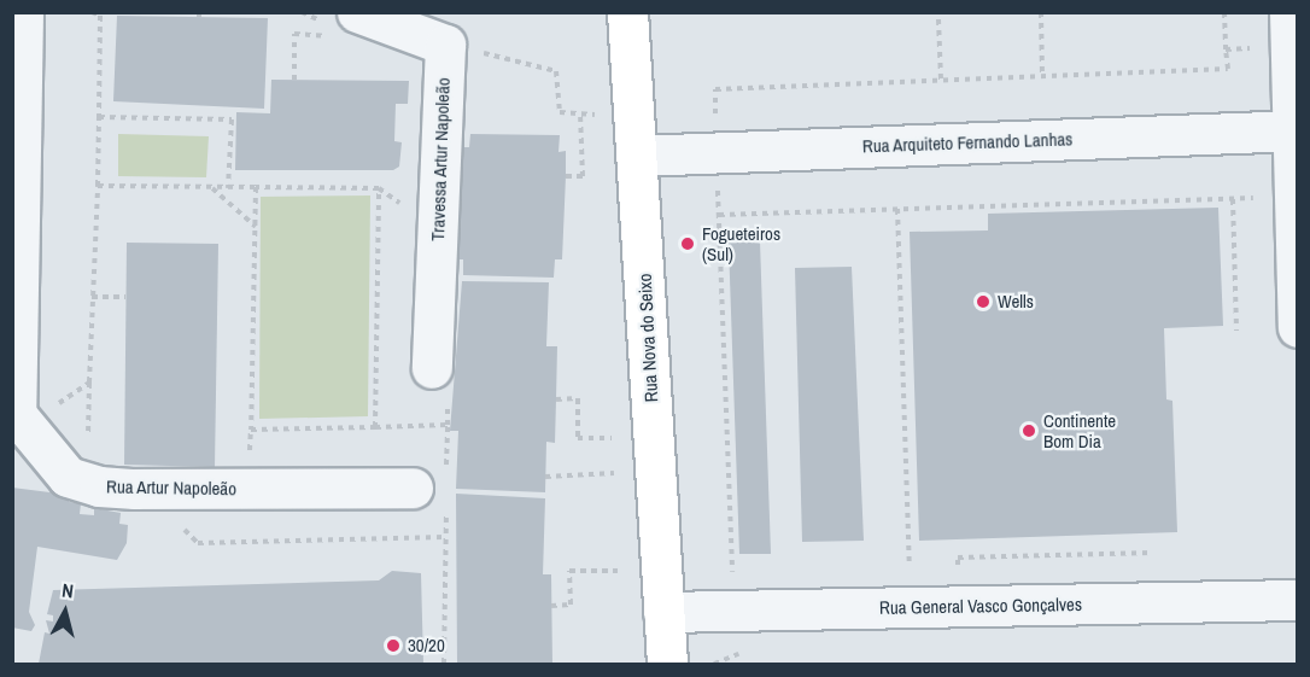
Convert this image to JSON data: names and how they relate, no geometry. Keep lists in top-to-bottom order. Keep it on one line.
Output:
{"streets":{"main road":["Rua Nova do Seixo"],"street":["Rua Arquiteto Fernando Lanhas","Travessa Artur Napoleão","Rua Artur Napoleão","Rua General Vasco Gonçalves"]},"crossings":[["Rua Arquiteto Fernando Lanhas","Rua Nova do Seixo"],["Rua Nova do Seixo","Rua General Vasco Gonçalves"]],"places":["Fogueteiros (Sul)","Wells","Continente Bom Dia","30/20"],"north":"top"}
